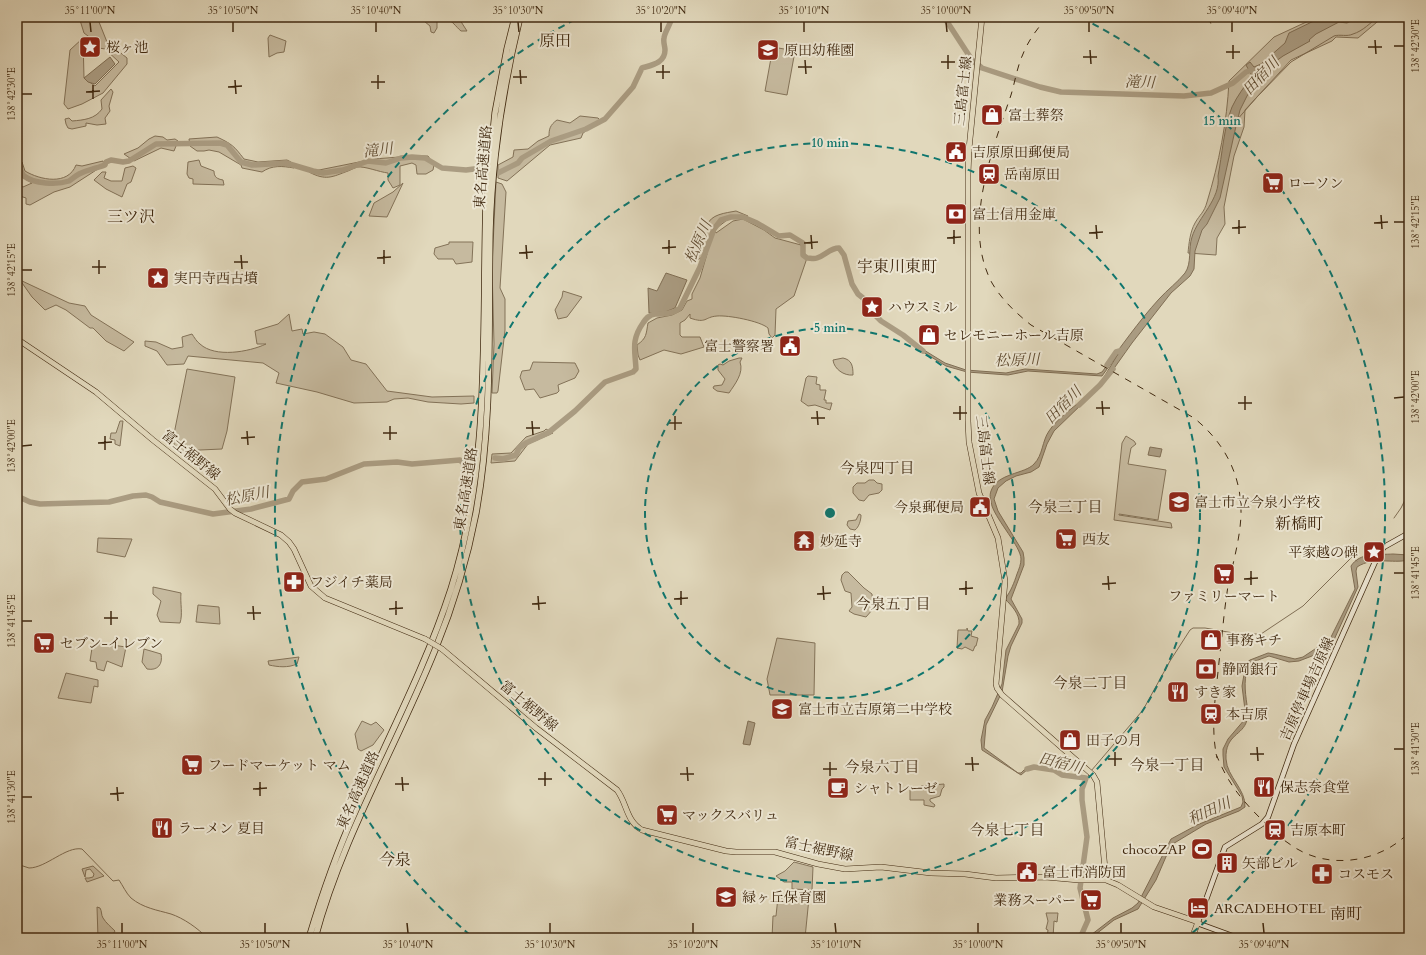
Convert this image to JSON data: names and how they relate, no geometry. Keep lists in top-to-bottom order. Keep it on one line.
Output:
{"streets":{"highway":["東名高速道路"],"main road":["三島富士線","富士裾野線","吉原停車場吉原線"]},"crossings":[["三島富士線","富士裾野線"]],"districts":["原田","三ツ沢","宇東川東町","今泉四丁目","今泉三丁目","新橋町","今泉五丁目","今泉二丁目","今泉一丁目","今泉六丁目","今泉七丁目","今泉","南町"],"water":["田宿川","滝川","松原川","和田川"],"places":{"place":["桜ヶ池","実円寺西古墳","ハウスミル","平家越の碑"],"school or university":["原田幼稚園","富士市立今泉小学校","富士市立吉原第二中学校","緑ヶ丘保育園"],"shop":["富士葬祭","セレモニーホール吉原","事務キチ","田子の月"],"public building":["吉原原田郵便局","富士警察署","今泉郵便局","富士市消防団"],"station":["岳南原田","本吉原","吉原本町"],"supermarket":["ローソン","西友","ファミリーマート","セブン-イレブン","フードマーケット マム","マックスバリュ","業務スーパー"],"bank":["富士信用金庫","静岡銀行"],"temple":["妙延寺"],"pharmacy":["フジイチ薬局","コスモス"],"restaurant":["すき家","保志奈食堂","ラーメン 夏目"],"cafe":["シャトレーゼ"],"sports":["chocoZAP"],"building":["矢部ビル"],"hotel":["ARCADEHOTEL"]},"coordinates":["35°11'00\"N","35°10'50\"N","35°10'40\"N","35°10'30\"N","35°10'20\"N","35°10'10\"N","35°10'00\"N","35°09'50\"N","35°09'40\"N","138°42'30\"E","138°42'15\"E","138°42'00\"E","138°41'45\"E","138°41'30\"E"],"rings":["15 min","10 min","5 min"]}
